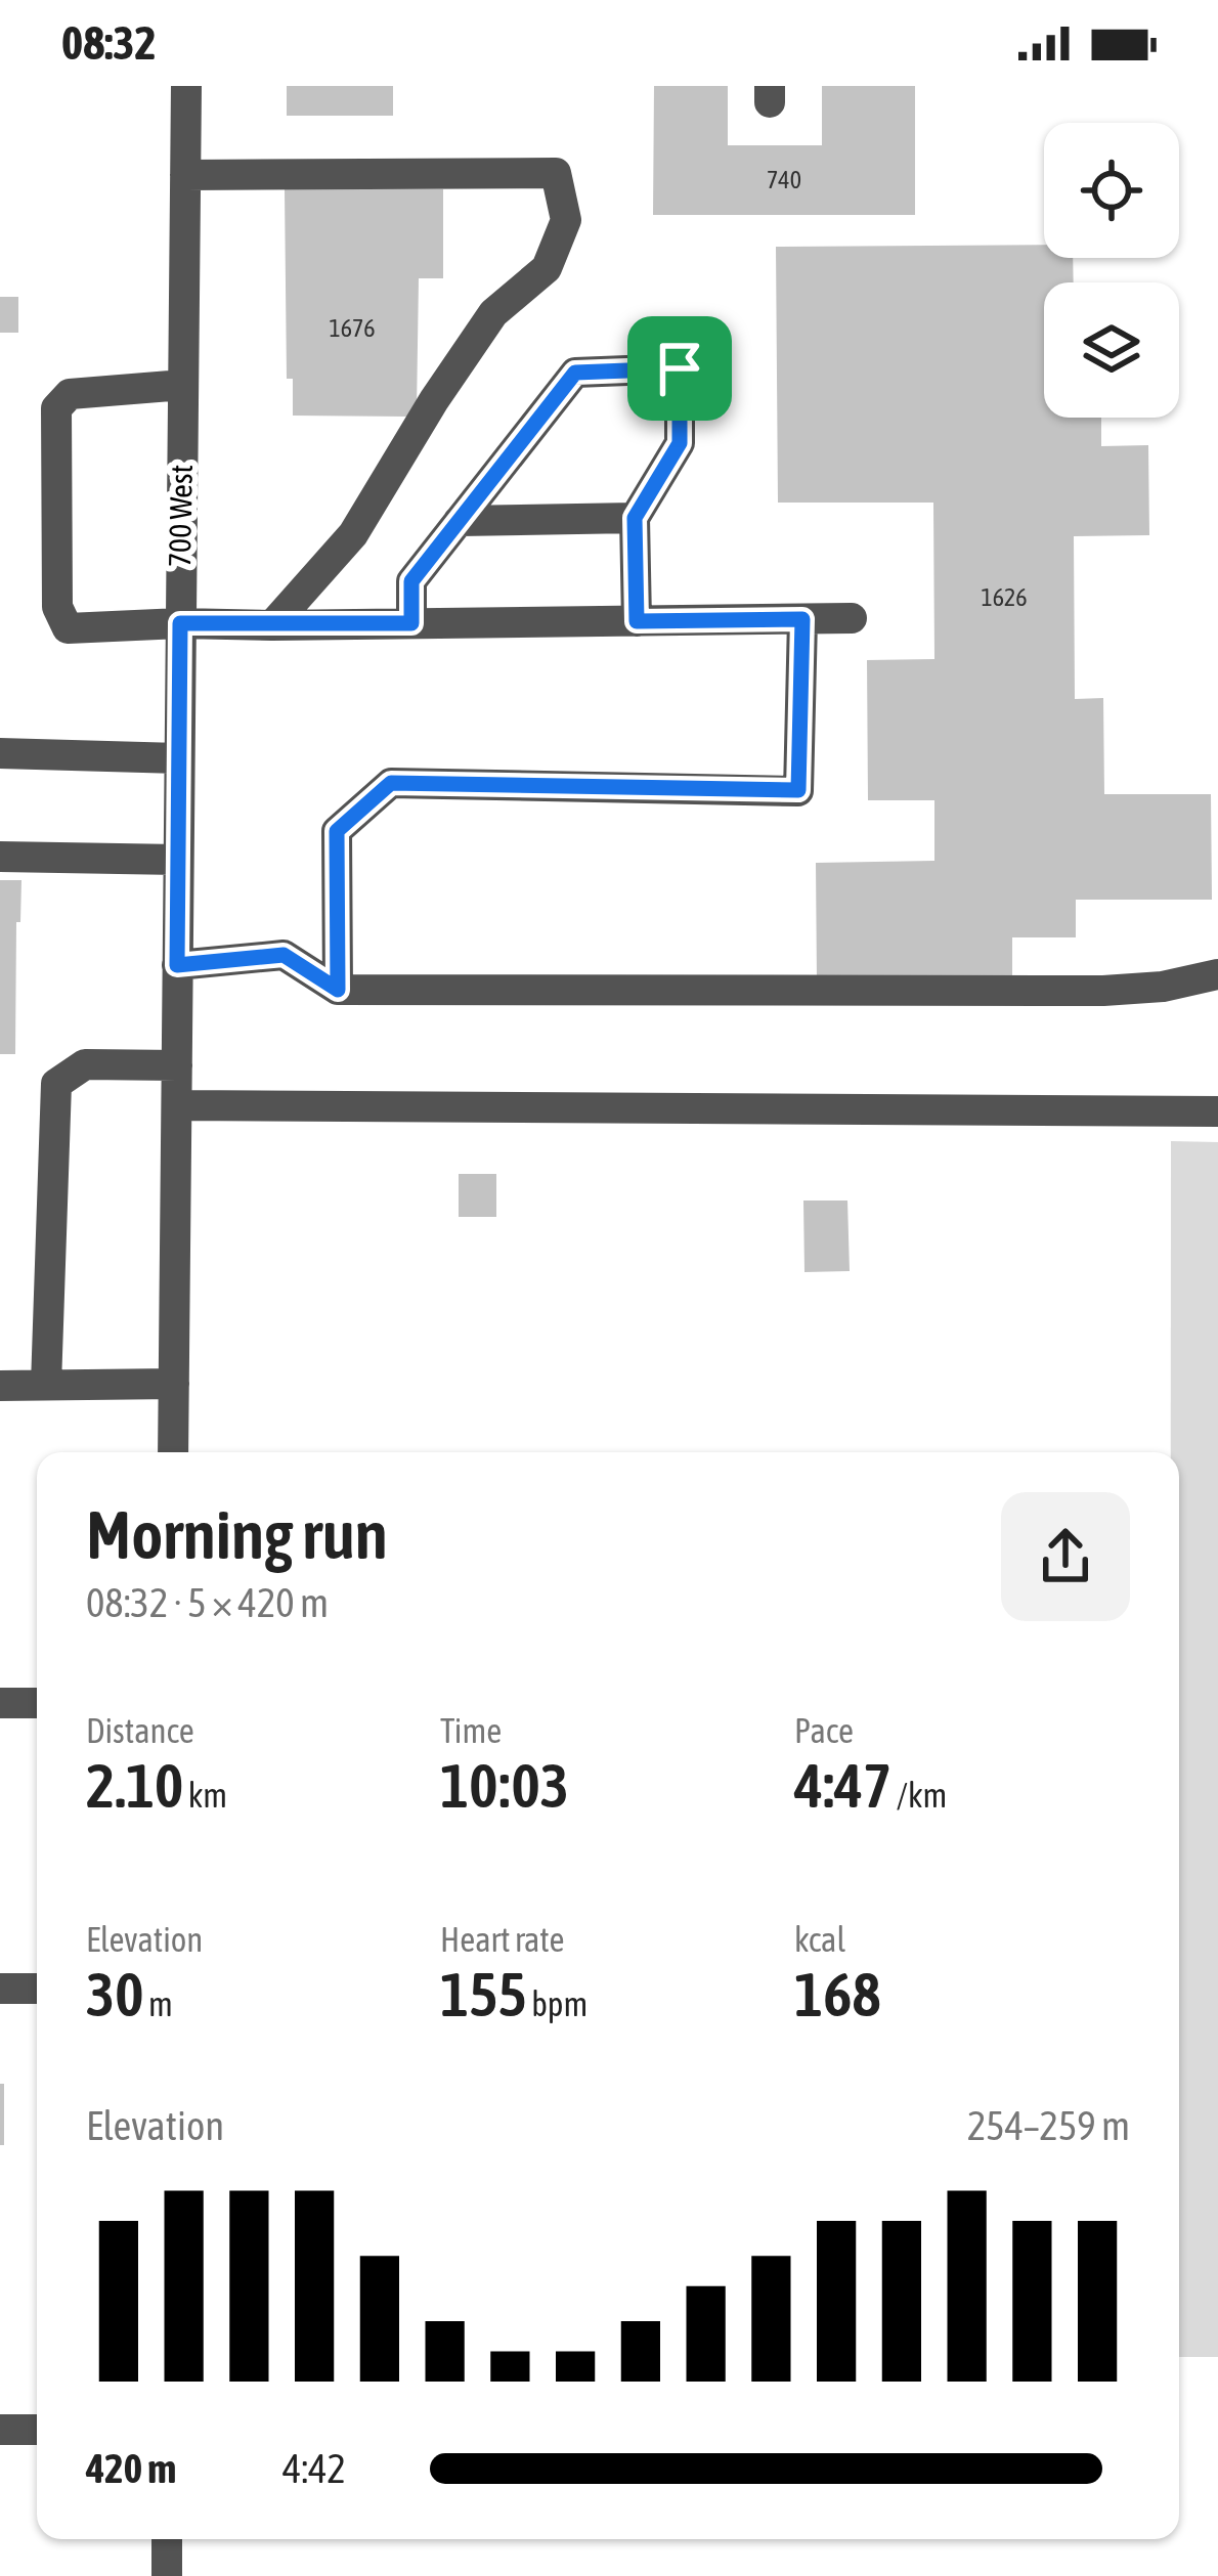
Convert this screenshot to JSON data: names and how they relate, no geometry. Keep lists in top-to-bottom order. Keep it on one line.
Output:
{"streets":{"street":["700 West"]},"house_numbers":["740","1676","1626"],"page":{"status":"08:32","heading":["Morning run","08:32 · 5 × 420 m"],"stats":[["Distance","2.10 km"],["Time","10:03"],["Pace","4:47 /km"],["Elevation","30 m"],["Heart rate","155 bpm"],["kcal","168"]],"chart":["Elevation","254–259 m"],"list":[{"name":"420 m","note":"4:42"}]}}
